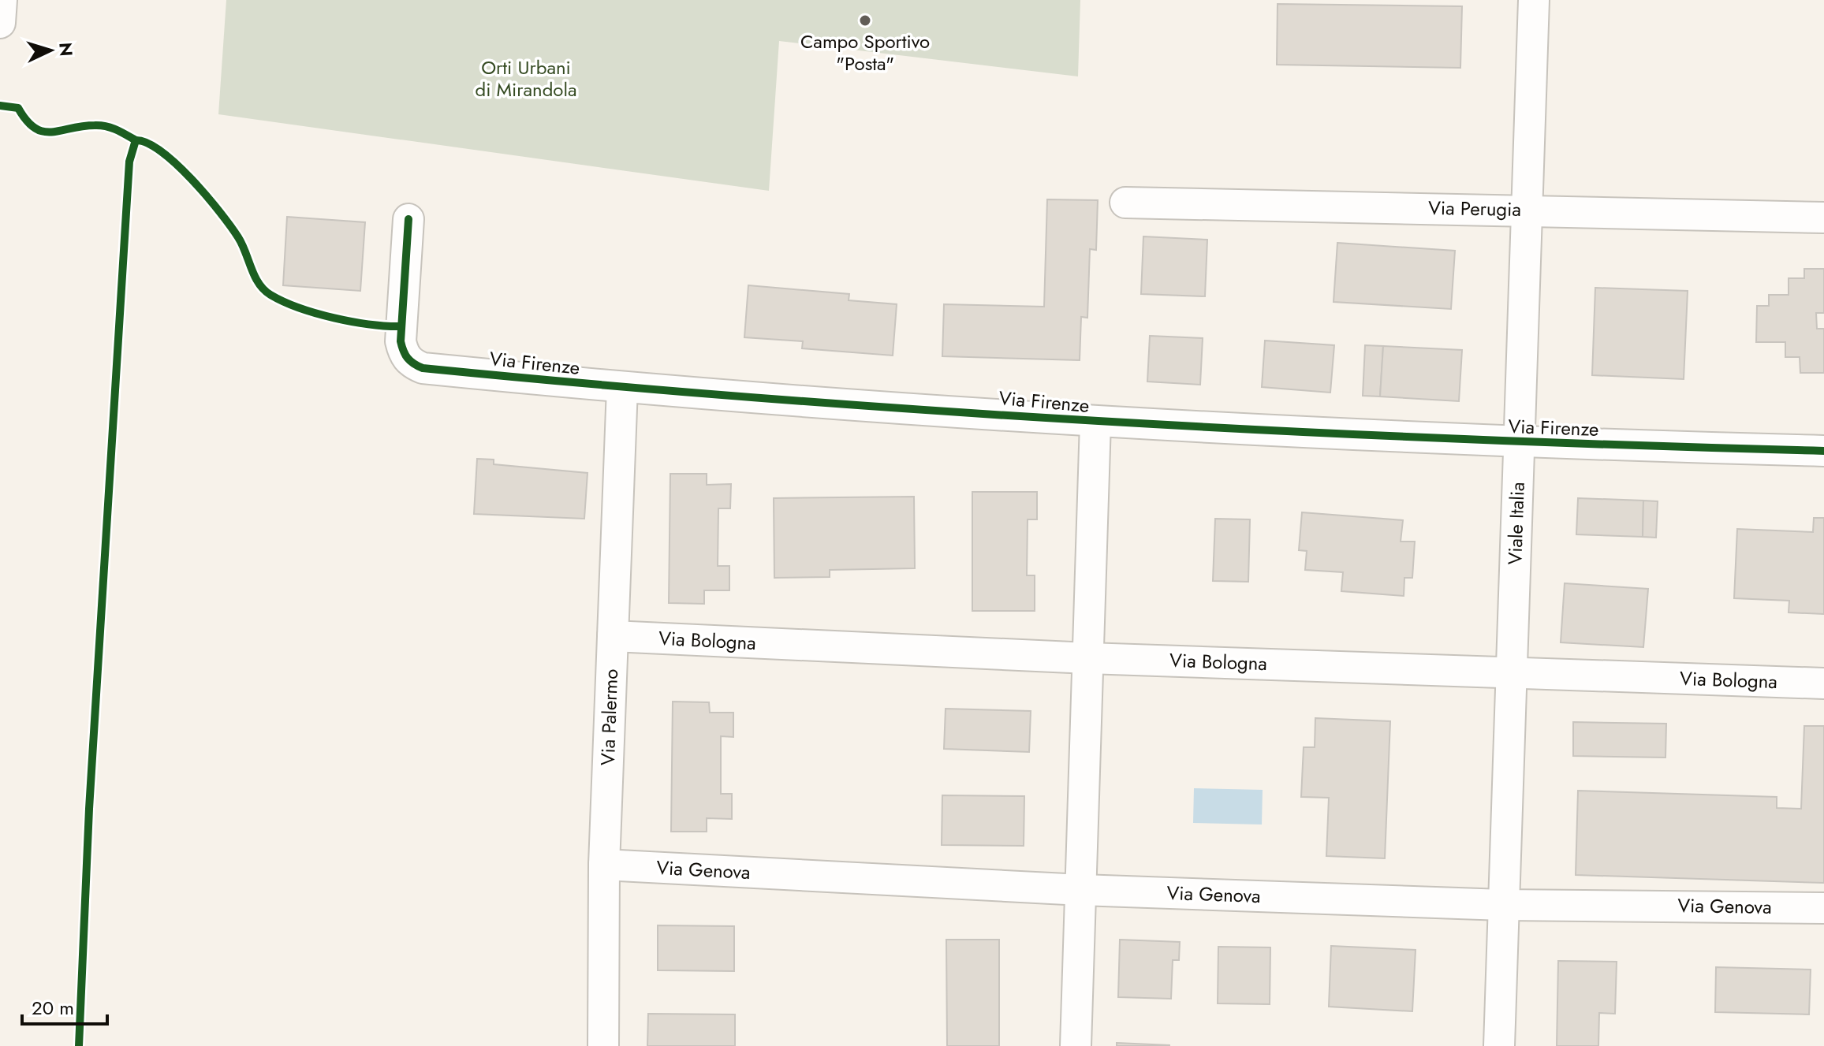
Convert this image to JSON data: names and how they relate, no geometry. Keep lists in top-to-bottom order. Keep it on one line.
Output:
{"streets":{"street":["Via Perugia","Via Firenze","Viale Italia","Via Bologna","Via Palermo","Via Genova"]},"crossings":[["Via Perugia","Viale Italia"],["Via Firenze","Viale Italia"],["Via Firenze","Via Palermo"],["Viale Italia","Via Bologna"],["Viale Italia","Via Genova"],["Via Bologna","Via Palermo"],["Via Palermo","Via Genova"]],"parks":["Orti Urbani di Mirandola"],"places":["Campo Sportivo \"Posta\""],"scale_bar":"20 m","north":"right"}
